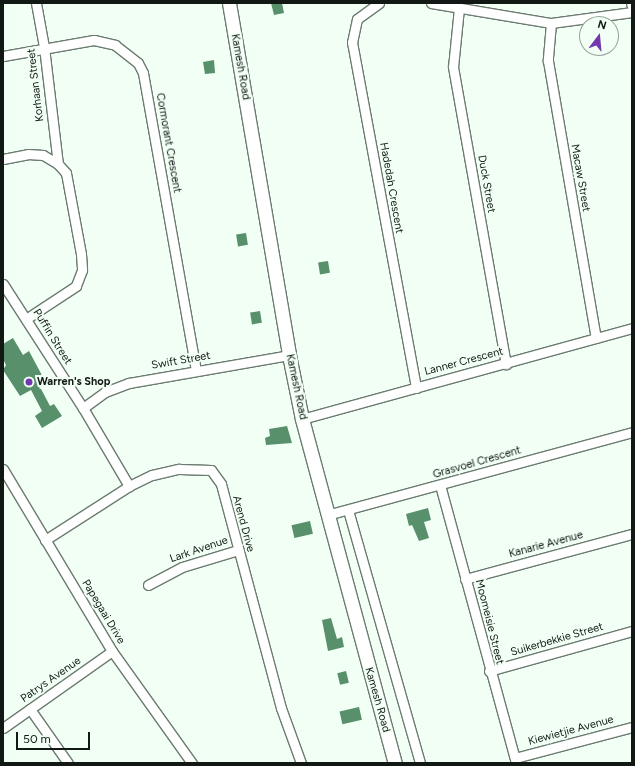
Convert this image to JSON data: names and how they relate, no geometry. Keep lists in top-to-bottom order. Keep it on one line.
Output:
{"streets":{"street":["Kamesh Road","Korhaan Street","Cormorant Crescent","Macaw Street","Duck Street","Hadedah Crescent","Puffin Street","Swift Street","Lanner Crescent","Grasvoel Crescent","Arend Drive","Kanarie Avenue","Lark Avenue","Papegaai Drive","Moomeisie Street","Suikerbekkie Street","Patrys Avenue","Kiewietjie Avenue"]},"crossings":[["Kamesh Road","Swift Street"],["Kamesh Road","Lanner Crescent"],["Kamesh Road","Grasvoel Crescent"],["Korhaan Street","Cormorant Crescent"],["Cormorant Crescent","Swift Street"],["Macaw Street","Lanner Crescent"],["Duck Street","Lanner Crescent"],["Hadedah Crescent","Lanner Crescent"],["Puffin Street","Swift Street"],["Puffin Street","Arend Drive"],["Grasvoel Crescent","Moomeisie Street"],["Arend Drive","Lark Avenue"],["Arend Drive","Papegaai Drive"],["Kanarie Avenue","Moomeisie Street"],["Papegaai Drive","Patrys Avenue"],["Moomeisie Street","Suikerbekkie Street"],["Moomeisie Street","Kiewietjie Avenue"]],"places":["Warren's Shop"],"scale_bar":"50 m","north":"top"}
